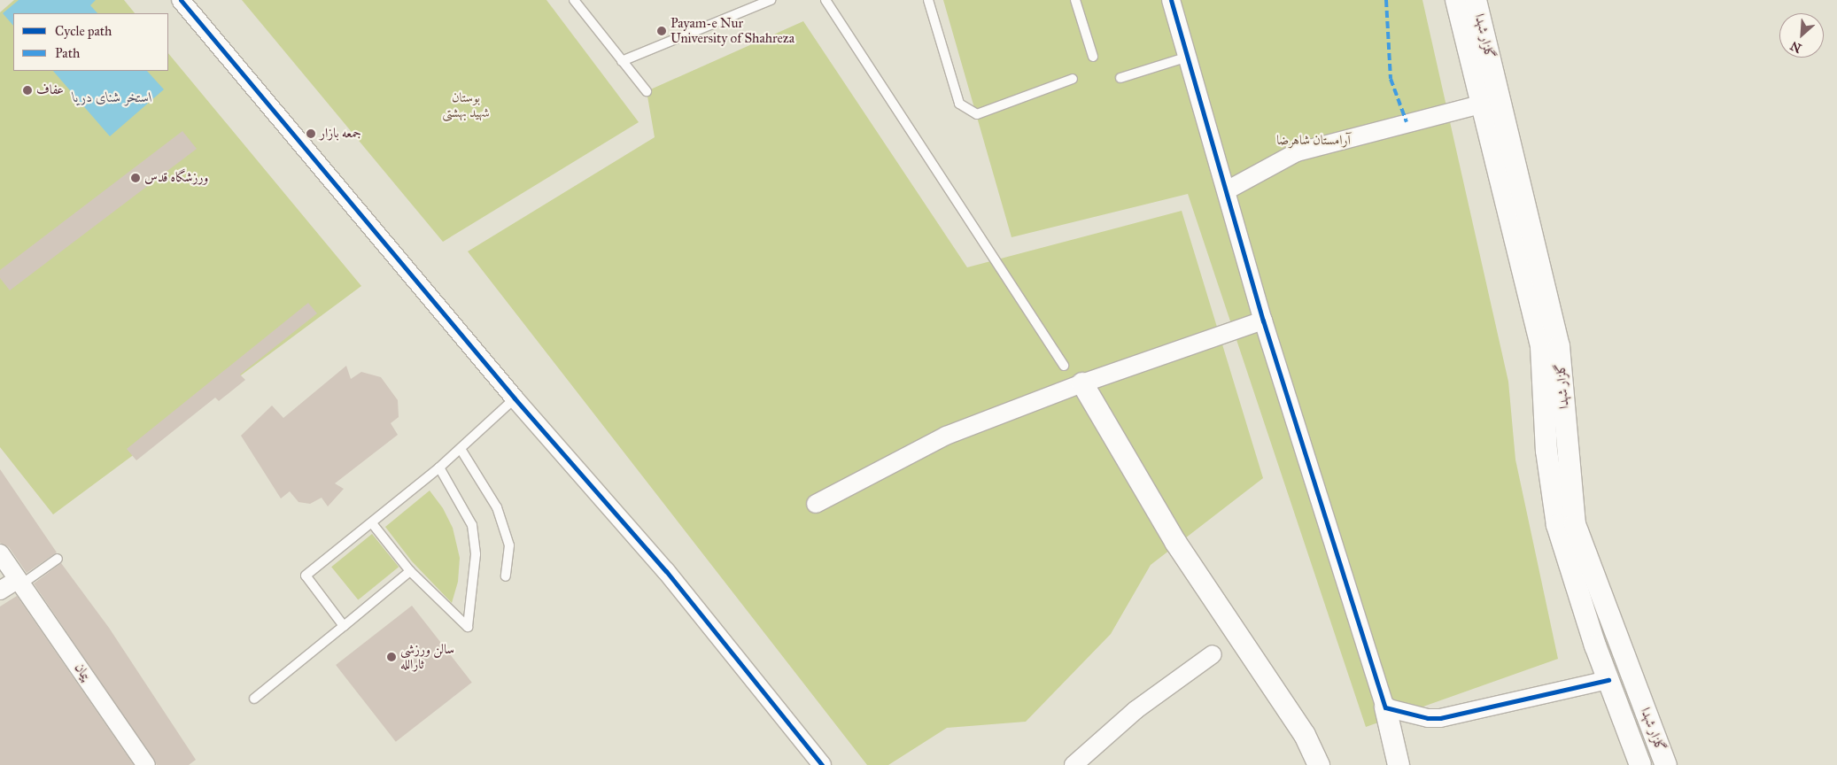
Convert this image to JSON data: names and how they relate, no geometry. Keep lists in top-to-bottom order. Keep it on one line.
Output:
{"streets":{"street":["گلزار شهدا","پیمان"]},"water":["استخر شنای دریا"],"parks":["بوستان شهید بهشتی","آرامستان شاهرضا"],"places":["Payam-e Nur University of Shahreza","عفاف","جمعه بازار","ورزشگاه قدس","سالن ورزشی ثارالله"],"legend":["Cycle path","Path"],"north":"bottom left"}
